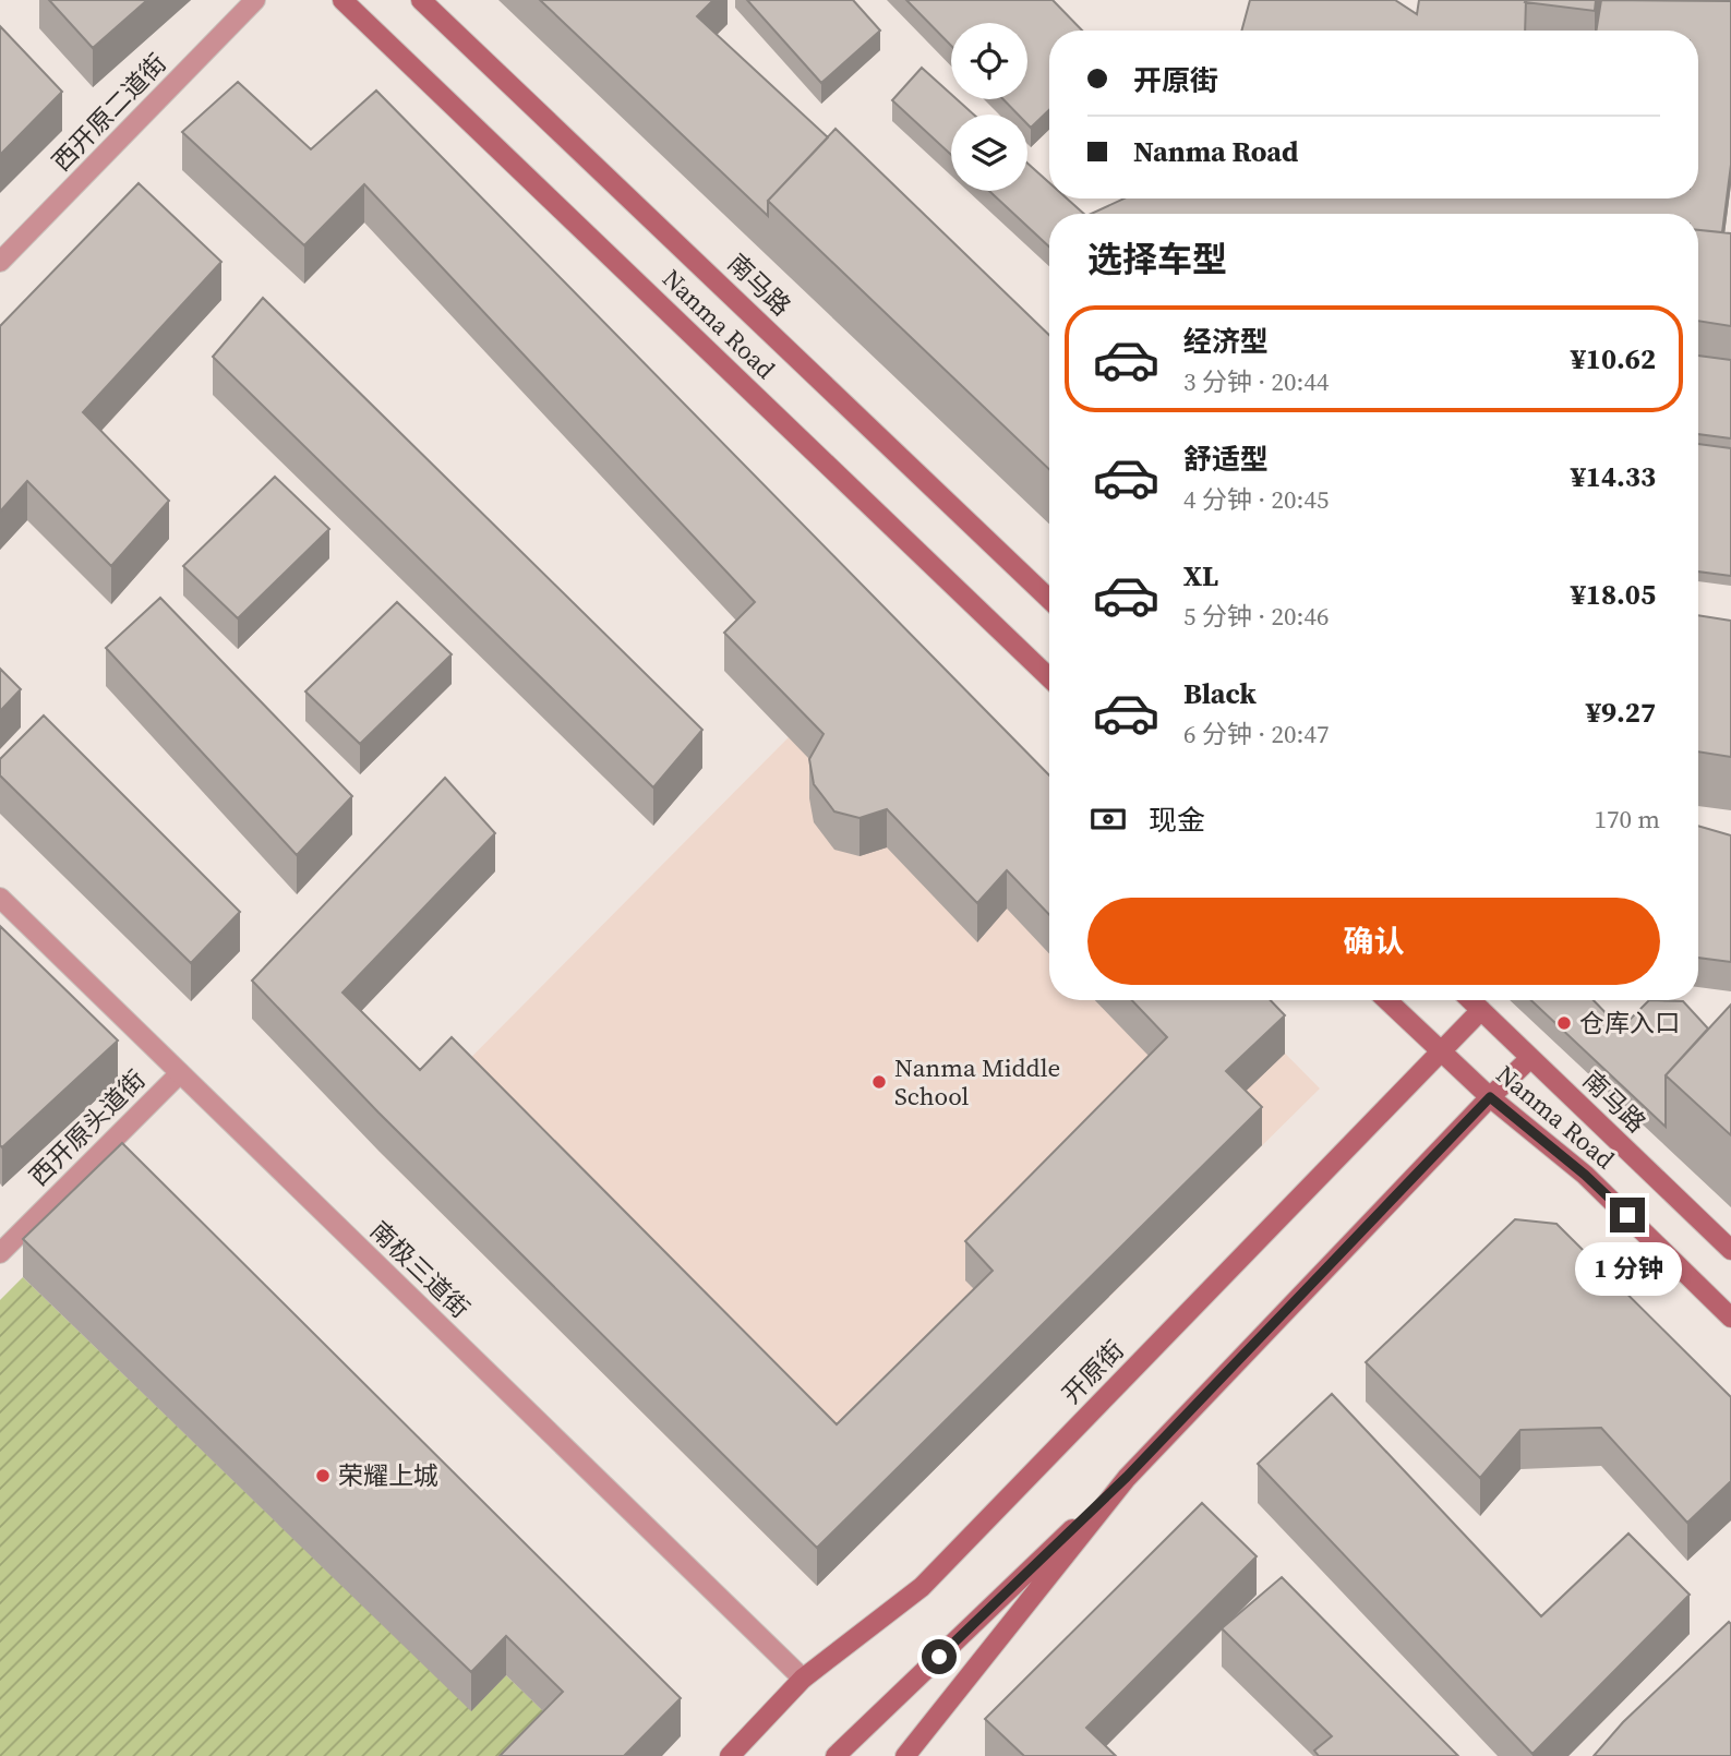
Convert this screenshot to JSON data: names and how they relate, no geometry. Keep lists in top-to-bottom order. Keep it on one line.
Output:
{"streets":{"main road":["南马路","Nanma Road","开原街"],"street":["西开原二道街","西开原头道街","南极三道街"]},"crossings":[["南马路","开原街"],["Nanma Road","开原街"],["西开原头道街","南极三道街"],["南极三道街","开原街"]],"places":["仓库入口","Nanma Middle School","荣耀上城"],"page":{"banner":["开原街","Nanma Road"],"heading":"选择车型","list":[{"name":"经济型","note":"3 分钟 · 20:44","value":"¥10.62"},{"name":"舒适型","note":"4 分钟 · 20:45","value":"¥14.33"},{"name":"XL","note":"5 分钟 · 20:46","value":"¥18.05"},{"name":"Black","note":"6 分钟 · 20:47","value":"¥9.27"}],"pay":["现金","170 m"],"buttons":"确认","bubble":"1 分钟"}}
